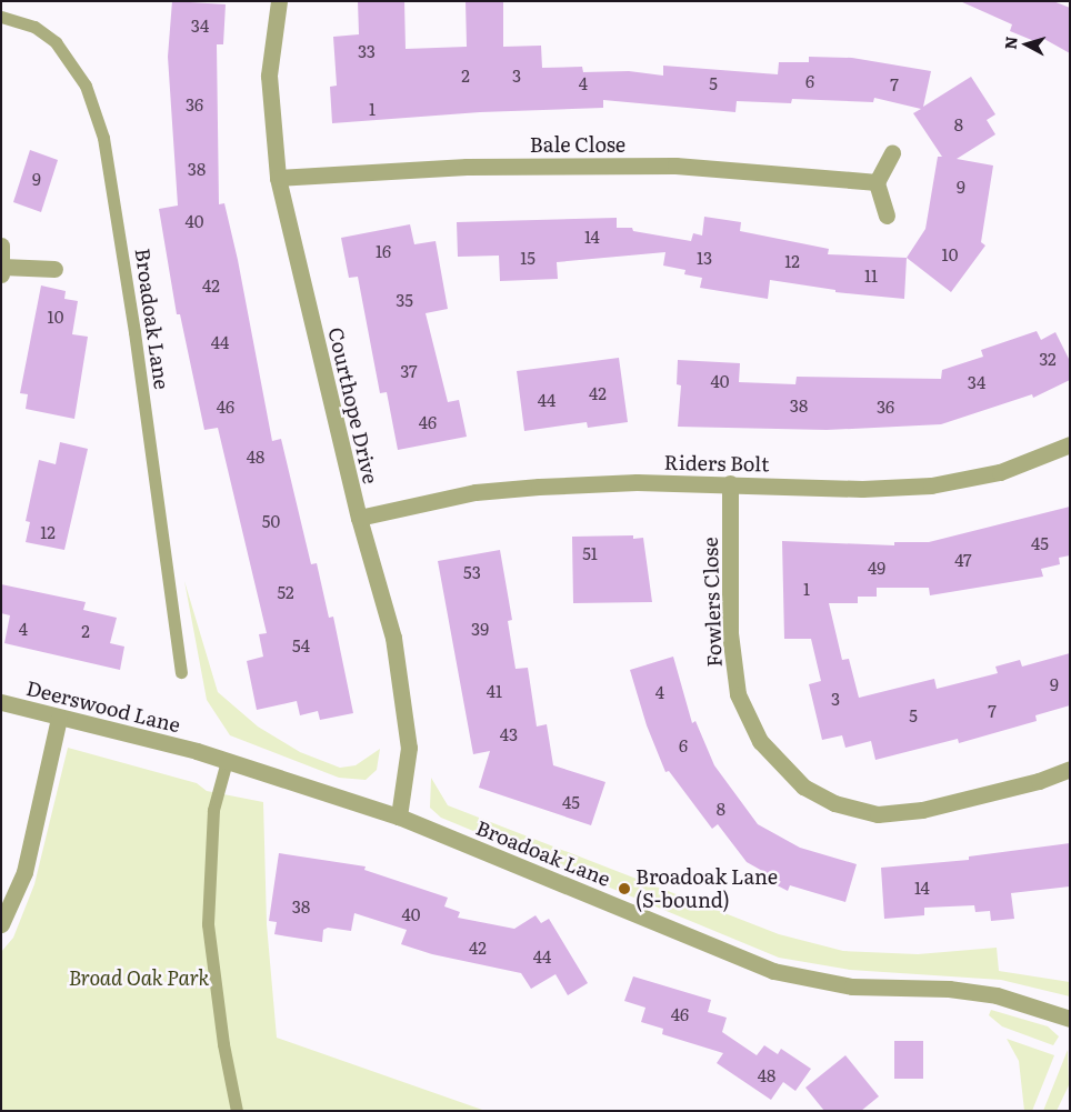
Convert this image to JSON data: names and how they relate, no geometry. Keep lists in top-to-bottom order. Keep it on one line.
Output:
{"streets":{"street":["Bale Close","Broadoak Lane","Courthope Drive","Riders Bolt","Fowlers Close","Deerswood Lane"]},"crossings":[["Bale Close","Courthope Drive"],["Broadoak Lane","Courthope Drive"],["Broadoak Lane","Deerswood Lane"],["Courthope Drive","Riders Bolt"],["Riders Bolt","Fowlers Close"]],"parks":["Broad Oak Park"],"places":["Broadoak Lane (S-bound)"],"house_numbers":["34","33","2","3","6","4","5","7","36","1","8","38","9","9","40","14","16","10","15","13","12","11","42","35","10","44","32","37","40","34","42","44","38","46","36","46","48","50","12","45","51","47","49","53","1","52","4","39","2","54","9","41","4","3","7","5","43","6","45","8","14","38","40","42","44","46","48"],"north":"left"}
